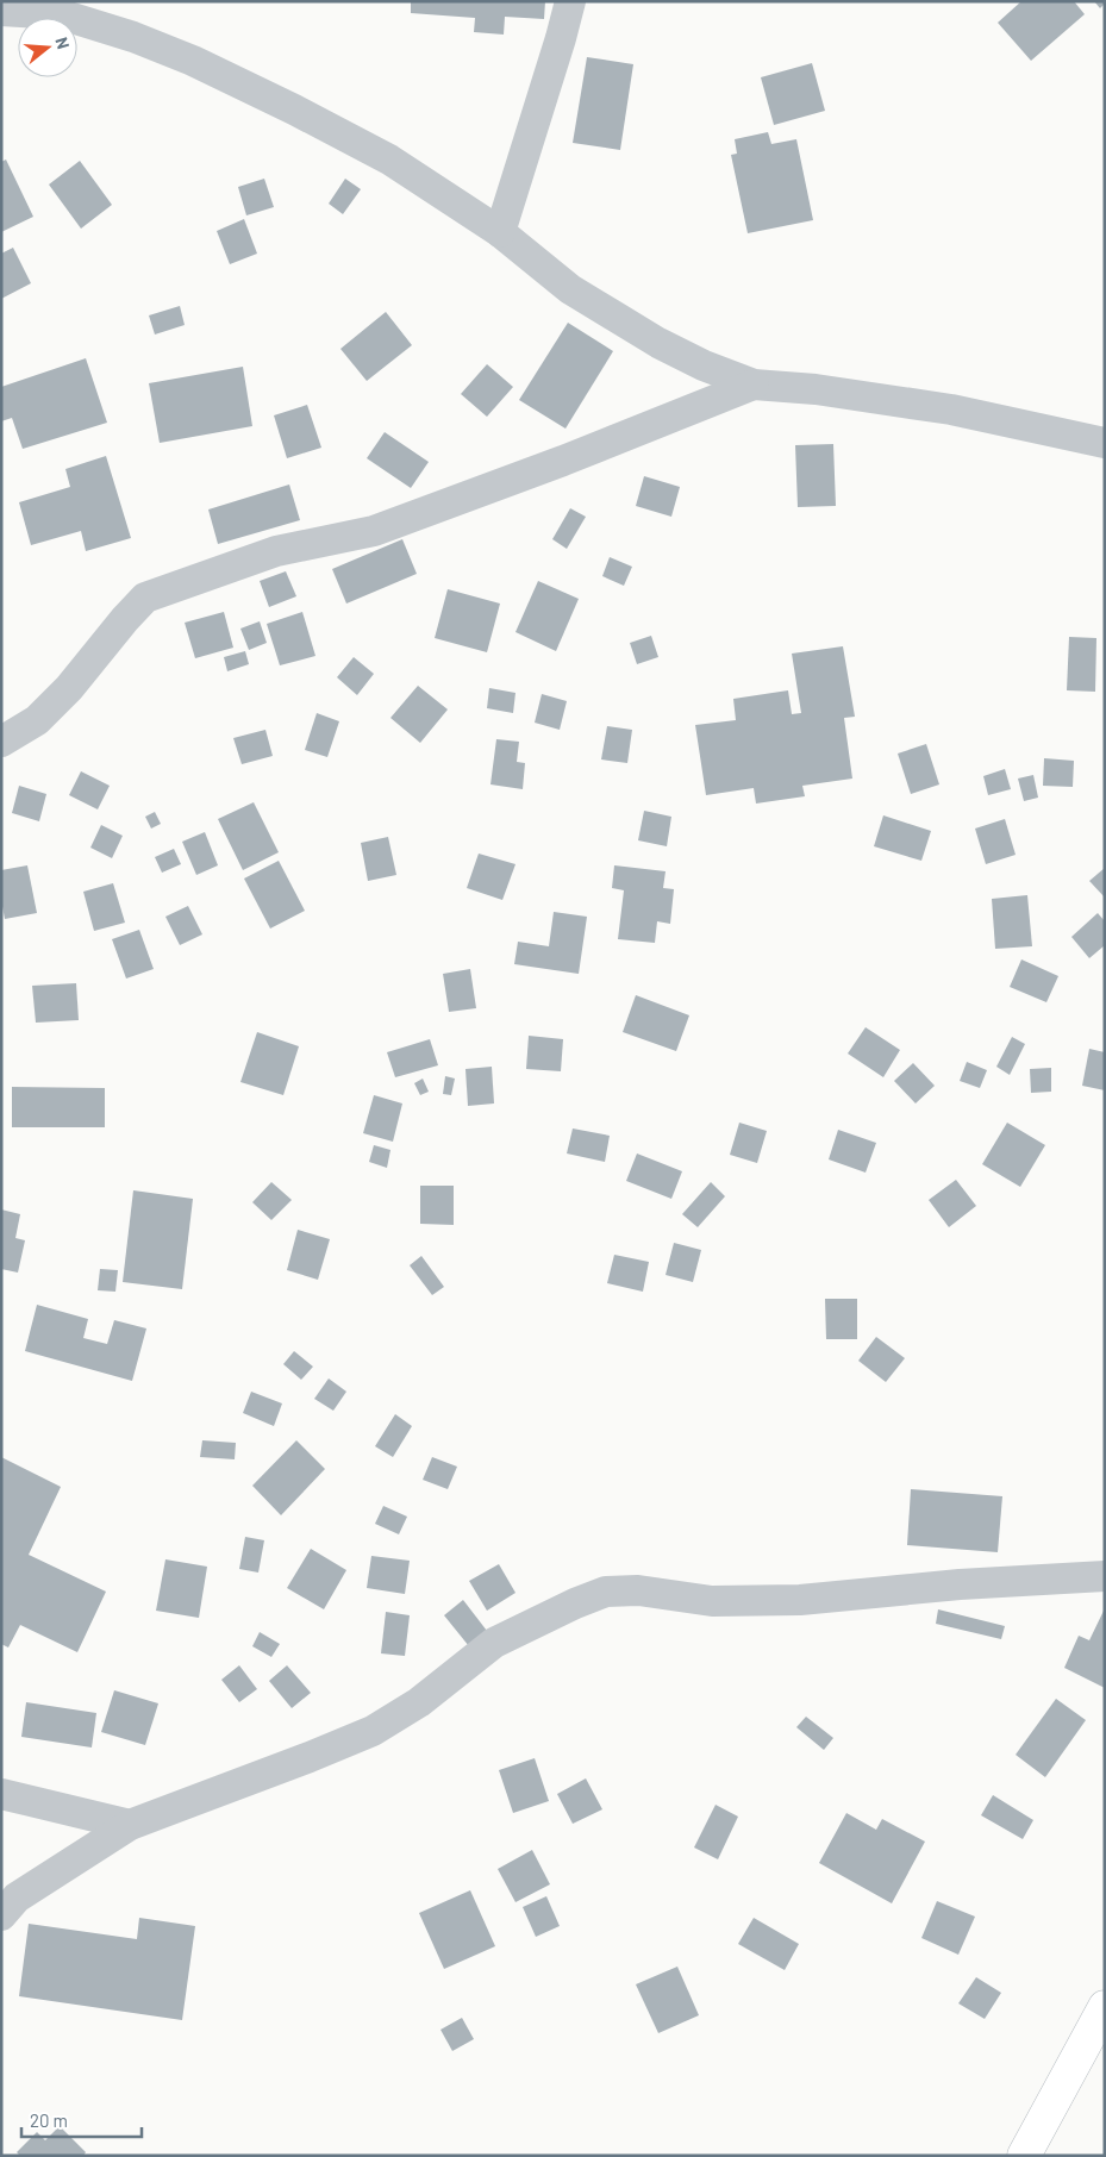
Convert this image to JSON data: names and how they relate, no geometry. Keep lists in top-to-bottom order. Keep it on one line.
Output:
{"scale_bar":"20 m","north":"right"}
